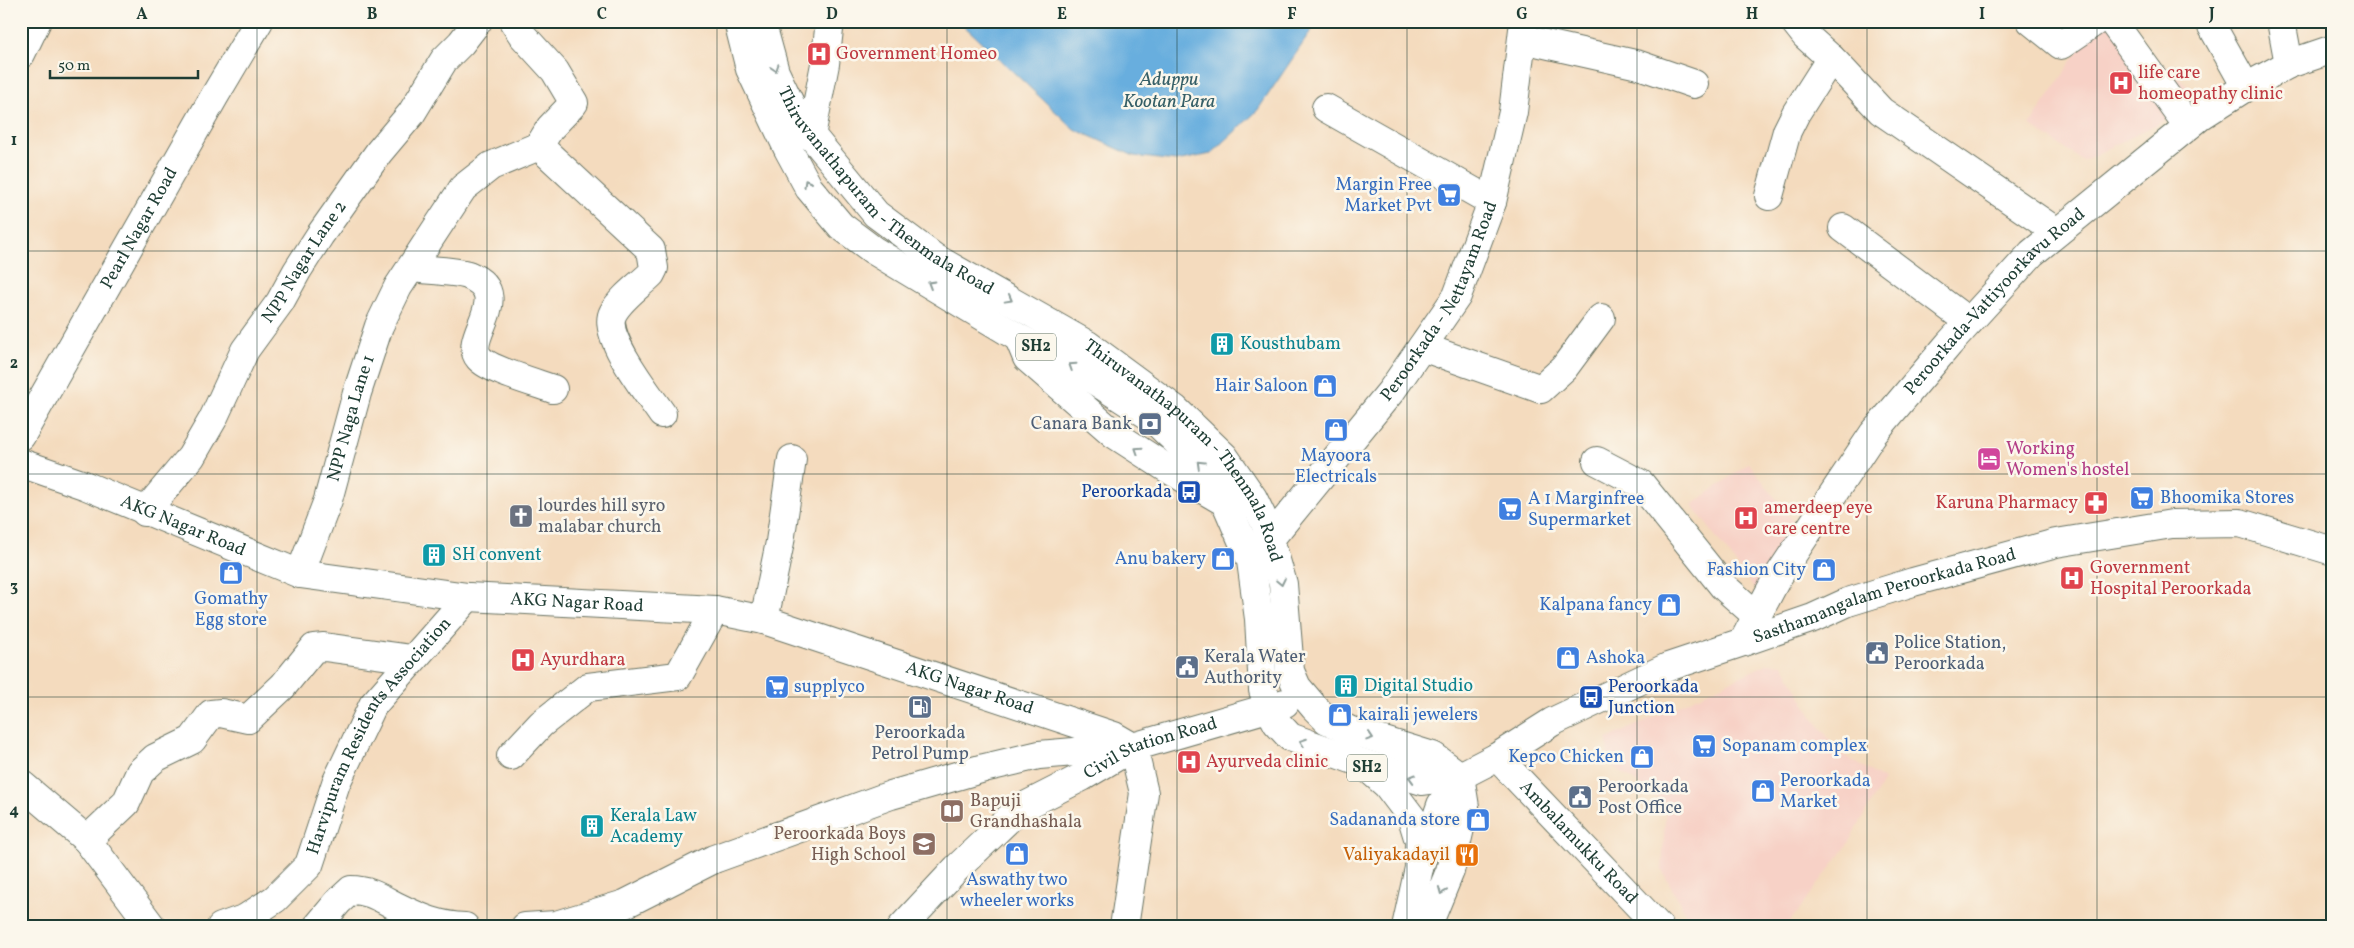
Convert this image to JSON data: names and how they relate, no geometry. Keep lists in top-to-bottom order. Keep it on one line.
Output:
{"streets":{"street":["Thiruvanathapuram - Thenmala Road","Pearl Nagar Road","NPP Nagar Lane 2","Peroorkada - Nettayam Road","Peroorkada-Vattiyoorkavu Road","SH2","NPP Naga Lane 1","AKG Nagar Road","Sasthamangalam Peroorkada Road","Harvipuram Residents Association","Civil Station Road","Ambalamukku Road"]},"crossings":[["Thiruvanathapuram - Thenmala Road","Peroorkada - Nettayam Road"],["Thiruvanathapuram - Thenmala Road","SH2"],["Thiruvanathapuram - Thenmala Road","Sasthamangalam Peroorkada Road"],["Thiruvanathapuram - Thenmala Road","Civil Station Road"],["NPP Nagar Lane 2","AKG Nagar Road"],["Peroorkada-Vattiyoorkavu Road","Sasthamangalam Peroorkada Road"],["SH2","Civil Station Road"],["NPP Naga Lane 1","AKG Nagar Road"],["AKG Nagar Road","Harvipuram Residents Association"],["AKG Nagar Road","Civil Station Road"],["Sasthamangalam Peroorkada Road","Ambalamukku Road"]],"water":["Aduppu Kootan Para"],"places":{"hospital":["Government Homeo","life care homeopathy clinic","amerdeep eye care centre","Government Hospital Peroorkada","Ayurdhara","Ayurveda clinic"],"supermarket":["Margin Free Market Pvt","Bhoomika Stores","A 1 Marginfree Supermarket","supplyco","Sopanam complex"],"building":["Kousthubam","SH convent","Digital Studio","Kerala Law Academy"],"shop":["Hair Saloon","Mayoora Electricals","Anu bakery","Fashion City","Gomathy Egg store","Kalpana fancy","Ashoka","kairali jewelers","Kepco Chicken","Peroorkada Market","Sadananda store","Aswathy two wheeler works"],"bank":["Canara Bank"],"hotel":["Working Women's hostel"],"bus stop":["Peroorkada","Peroorkada Junction"],"pharmacy":["Karuna Pharmacy"],"church":["lourdes hill syro malabar church"],"public building":["Police Station, Peroorkada","Kerala Water Authority","Peroorkada Post Office"],"fuel station":["Peroorkada Petrol Pump"],"library":["Bapuji Grandhashala"],"school or university":["Peroorkada Boys High School"],"restaurant":["Valiyakadayil"]},"scale_bar":"50 m","grid":{"columns":["A","B","C","D","E","F","G","H","I","J"],"rows":["1","2","3","4"]}}
